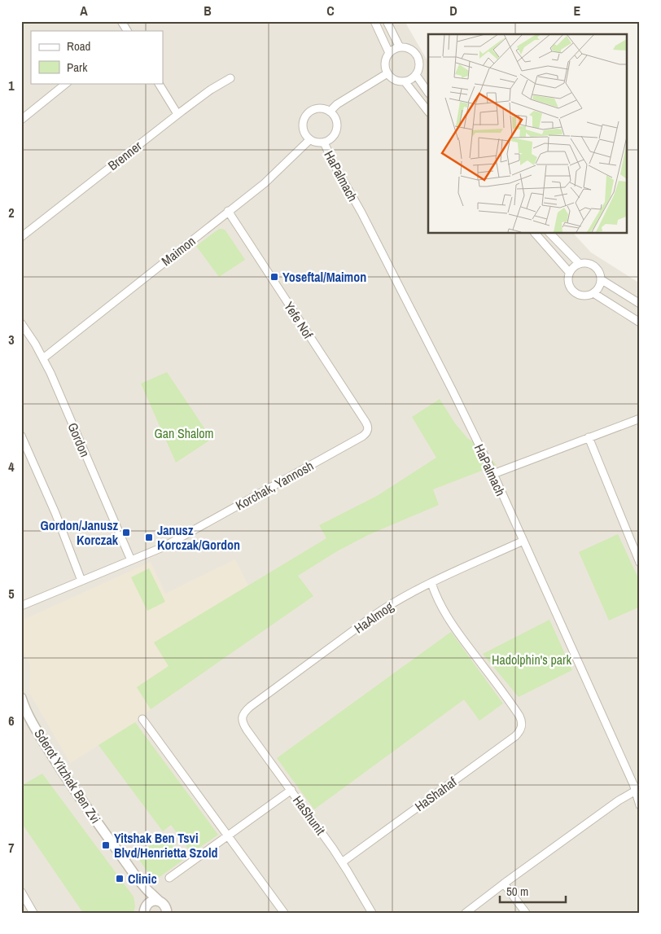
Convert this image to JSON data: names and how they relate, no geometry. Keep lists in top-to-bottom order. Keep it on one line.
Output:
{"streets":{"street":["Brenner","HaPalmach","Maimon","Yefe Nof","Gordon","Korchak, Yannosh","HaAlmog","Sderot Yitzhak Ben Zvi","HaShahaf","HaShunit"]},"crossings":[["HaPalmach","Maimon"],["HaPalmach","HaAlmog"],["Maimon","Yefe Nof"],["Maimon","Gordon"],["Yefe Nof","Korchak, Yannosh"],["Gordon","Korchak, Yannosh"],["HaAlmog","HaShahaf"],["HaAlmog","HaShunit"],["HaShahaf","HaShunit"]],"parks":["Gan Shalom","Hadolphin's park"],"places":{"transit":["Yoseftal/Maimon","Gordon/Janusz Korczak","Janusz Korczak/Gordon","Yitshak Ben Tsvi Blvd/Henrietta Szold","Clinic"]},"legend":["Road","Park"],"scale_bar":"50 m","grid":{"columns":["A","B","C","D","E"],"rows":["1","2","3","4","5","6","7"]}}
